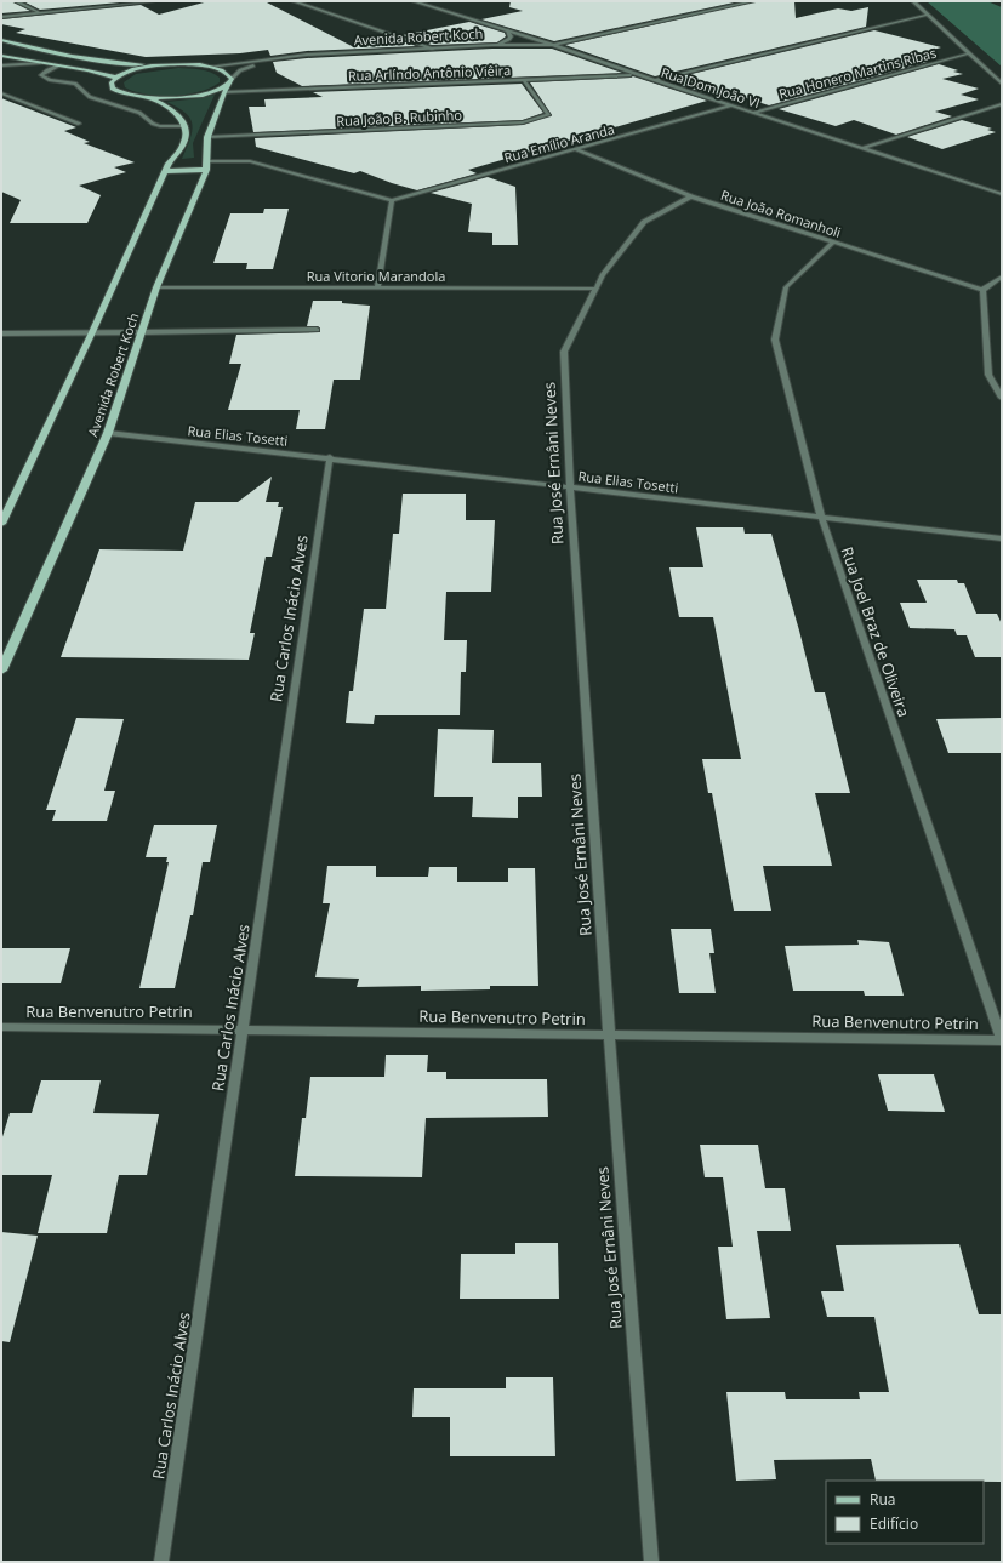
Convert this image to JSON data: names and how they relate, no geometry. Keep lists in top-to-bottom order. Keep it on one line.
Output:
{"streets":{"main road":["Avenida Robert Koch"],"street":["Rua Arlíndo Antônio Viêira","Rua Honero Martins Ribas","Rua Dom João VI","Rua João B. Rubinho","Rua Emílio Aranda","Rua João Romanholi","Rua Vitorio Marandola","Rua Elias Tosetti","Rua José Ernâni Neves","Rua Carlos Inácio Alves","Rua Joel Braz de Oliveira","Rua Benvenutro Petrin"]},"crossings":[["Avenida Robert Koch","Rua Arlíndo Antônio Viêira"],["Avenida Robert Koch","Rua Dom João VI"],["Avenida Robert Koch","Rua João B. Rubinho"],["Avenida Robert Koch","Rua Vitorio Marandola"],["Avenida Robert Koch","Rua Elias Tosetti"],["Rua Arlíndo Antônio Viêira","Rua Dom João VI"],["Rua Arlíndo Antônio Viêira","Rua João B. Rubinho"],["Rua Honero Martins Ribas","Rua Dom João VI"],["Rua Dom João VI","Rua Emílio Aranda"],["Rua Emílio Aranda","Rua João Romanholi"],["Rua João Romanholi","Rua José Ernâni Neves"],["Rua João Romanholi","Rua Joel Braz de Oliveira"],["Rua Vitorio Marandola","Rua José Ernâni Neves"],["Rua Elias Tosetti","Rua José Ernâni Neves"],["Rua Elias Tosetti","Rua Carlos Inácio Alves"],["Rua Elias Tosetti","Rua Joel Braz de Oliveira"],["Rua José Ernâni Neves","Rua Benvenutro Petrin"],["Rua Carlos Inácio Alves","Rua Benvenutro Petrin"],["Rua Joel Braz de Oliveira","Rua Benvenutro Petrin"]],"legend":["Rua","Edifício"]}
